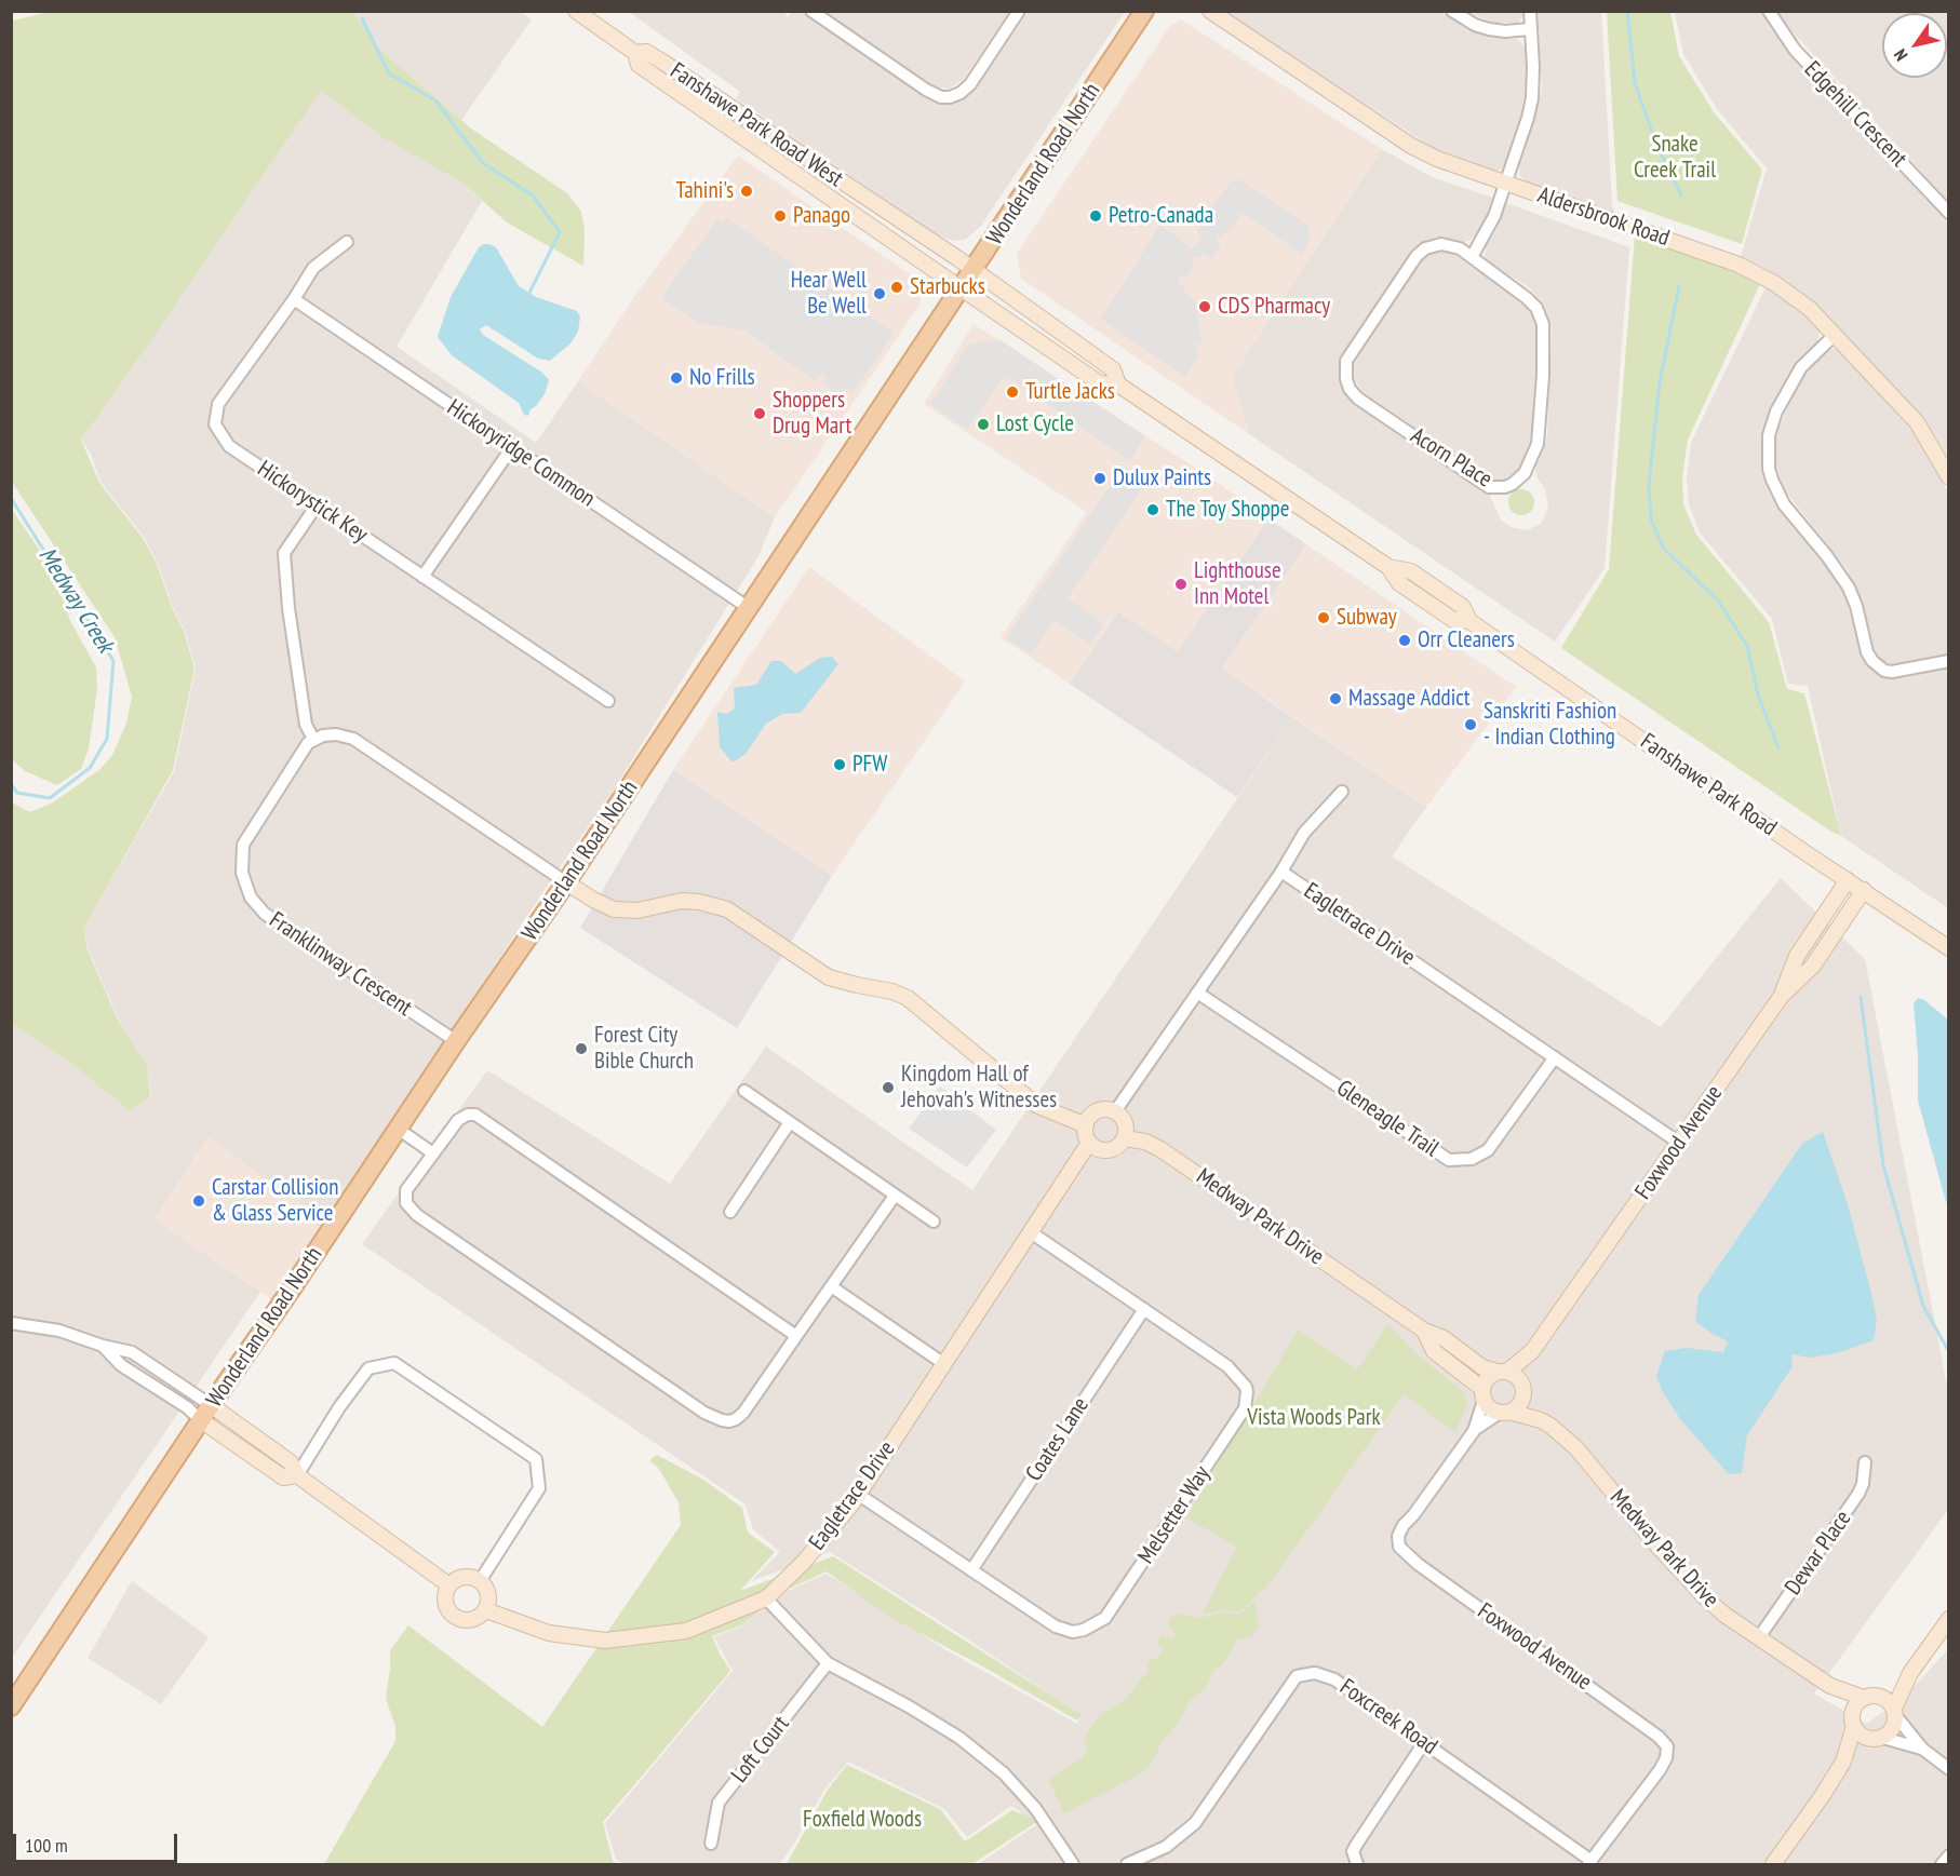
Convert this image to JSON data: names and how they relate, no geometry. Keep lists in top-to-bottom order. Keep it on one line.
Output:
{"streets":{"main road":["Wonderland Road North"],"street":["Edgehill Crescent","Fanshawe Park Road West","Aldersbrook Road","Hickoryridge Common","Acorn Place","Hickorystick Key","Fanshawe Park Road","Eagletrace Drive","Franklinway Crescent","Gleneagle Trail","Foxwood Avenue","Medway Park Drive","Coates Lane","Melsetter Way","Dewar Place","Foxcreek Road","Loft Court"]},"crossings":[["Fanshawe Park Road West","Wonderland Road North"],["Fanshawe Park Road West","Fanshawe Park Road"],["Wonderland Road North","Hickoryridge Common"],["Wonderland Road North","Fanshawe Park Road"],["Wonderland Road North","Franklinway Crescent"],["Hickoryridge Common","Hickorystick Key"],["Fanshawe Park Road","Foxwood Avenue"],["Eagletrace Drive","Gleneagle Trail"],["Eagletrace Drive","Foxwood Avenue"],["Eagletrace Drive","Medway Park Drive"],["Eagletrace Drive","Melsetter Way"],["Foxwood Avenue","Medway Park Drive"],["Foxwood Avenue","Foxcreek Road"],["Medway Park Drive","Dewar Place"],["Coates Lane","Melsetter Way"]],"water":["Medway Creek"],"parks":["Snake Creek Trail","Vista Woods Park","Foxfield Woods"],"places":["Tahini's","Panago","Petro-Canada","Starbucks","Hear Well Be Well","CDS Pharmacy","No Frills","Turtle Jacks","Shoppers Drug Mart","Lost Cycle","Dulux Paints","The Toy Shoppe","Lighthouse Inn Motel","Subway","Orr Cleaners","Massage Addict","Sanskriti Fashion - Indian Clothing","PFW","Forest City Bible Church","Kingdom Hall of Jehovah's Witnesses","Carstar Collision & Glass Service"],"scale_bar":"100 m","north":"bottom left"}
